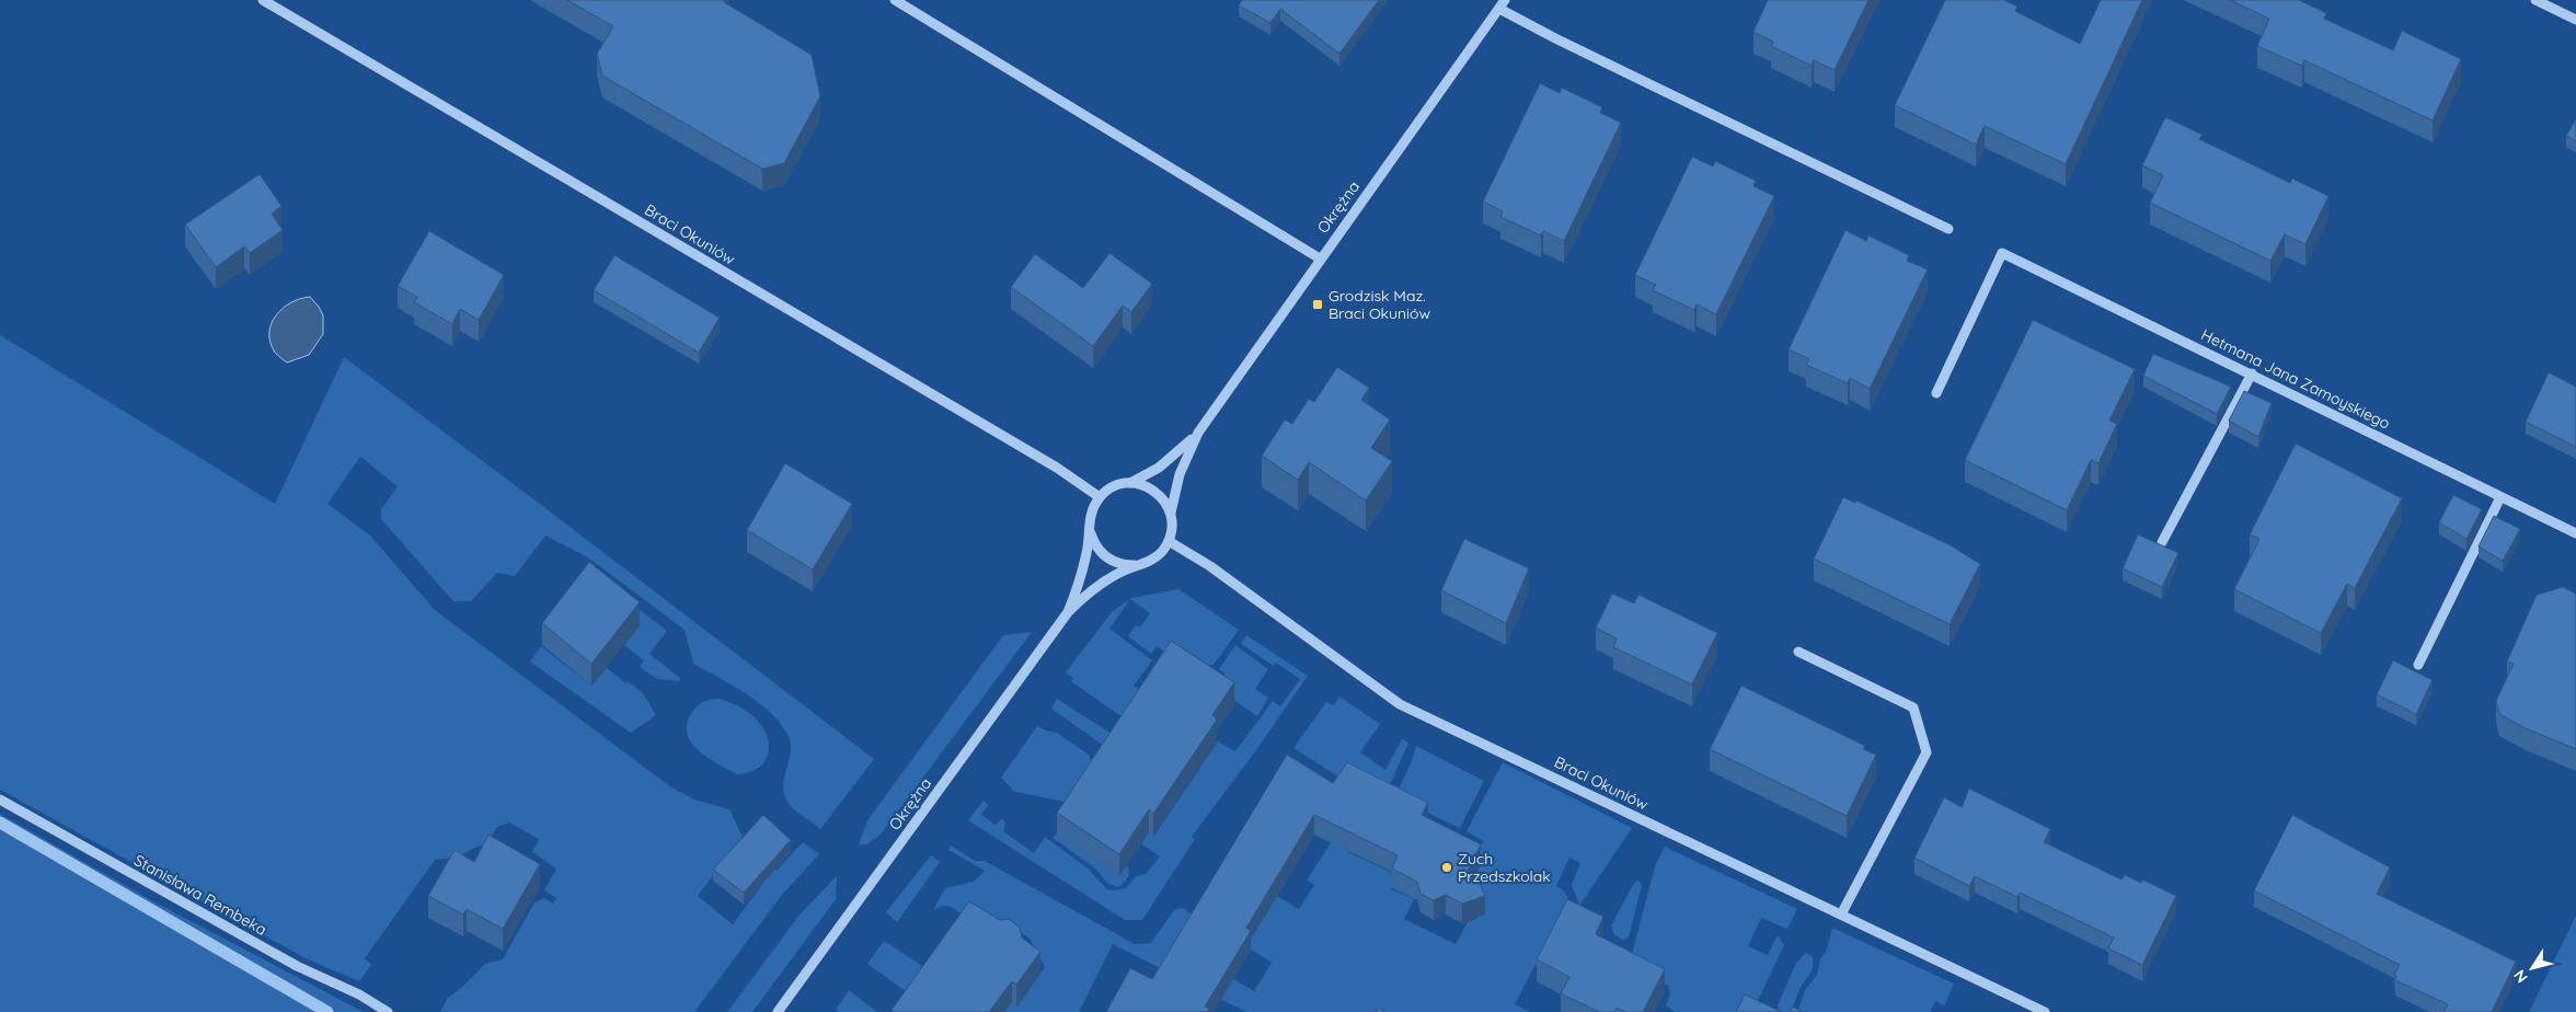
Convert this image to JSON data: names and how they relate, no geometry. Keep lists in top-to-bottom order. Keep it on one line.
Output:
{"streets":{"street":["Okrężna","Braci Okuniów","Hetmana Jana Zamoyskiego","Stanisława Rembeka"]},"crossings":[["Okrężna","Braci Okuniów"]],"places":{"transit":["Grodzisk Maz. Braci Okuniów"],"other":["Zuch Przedszkolak"]},"north":"bottom left"}
